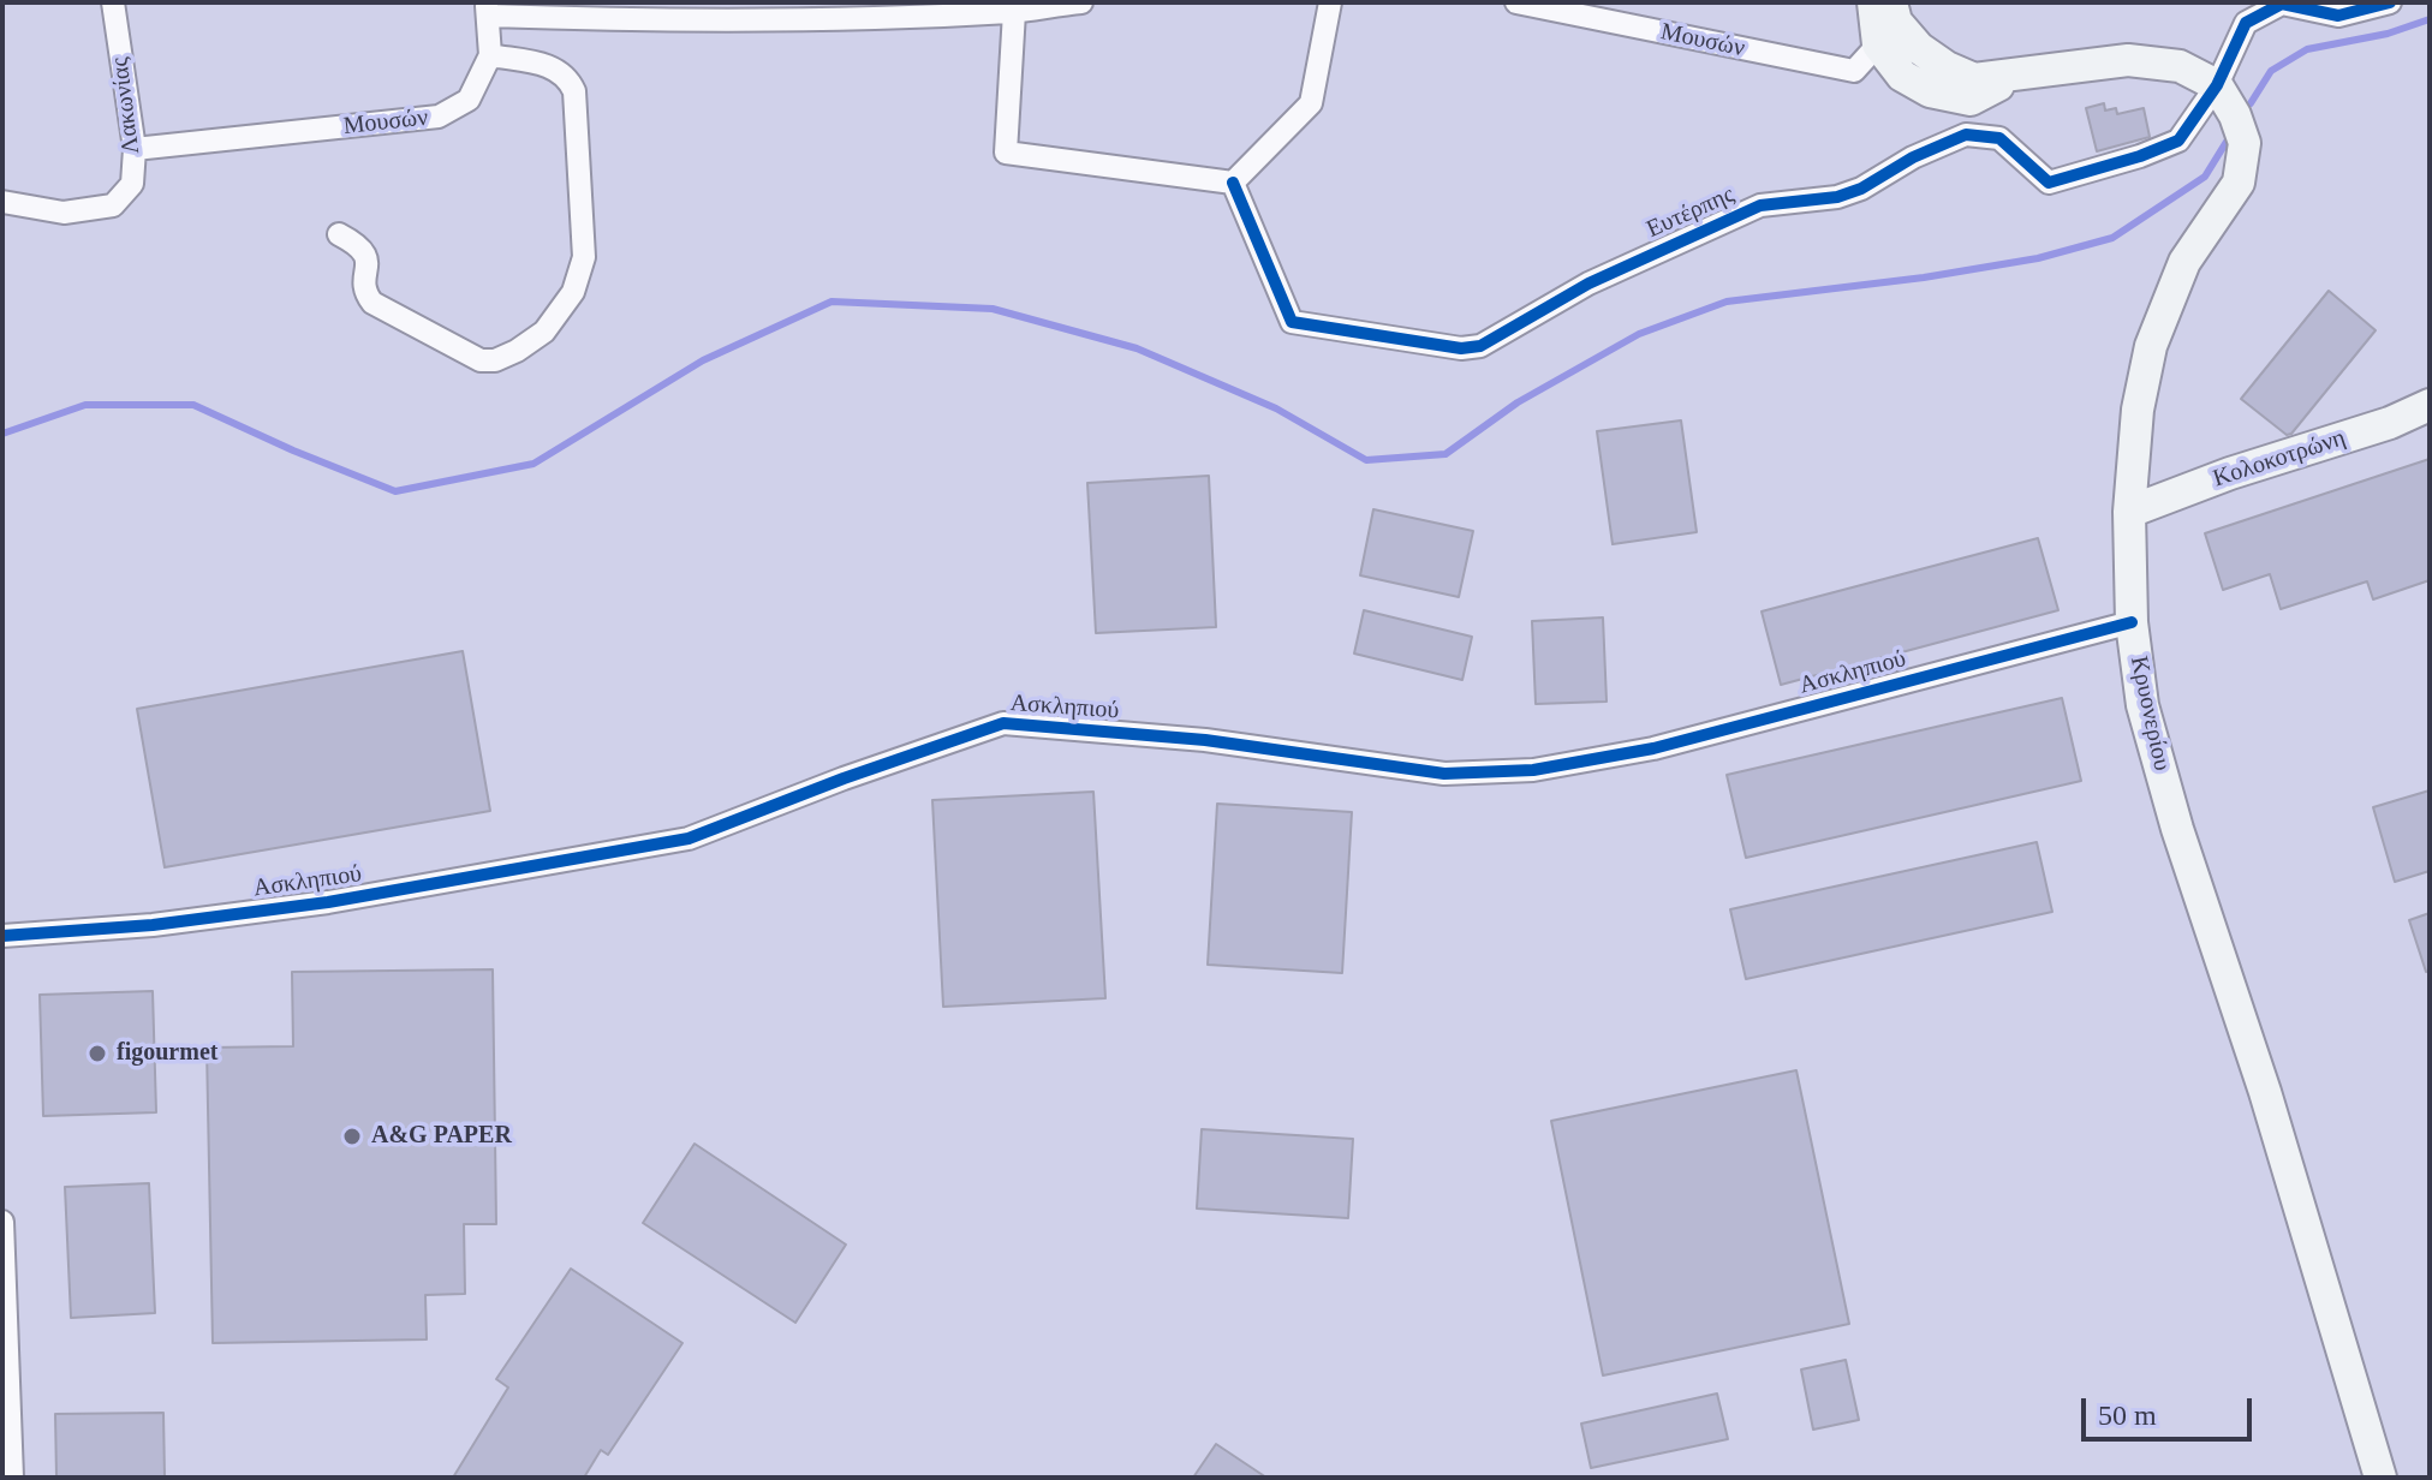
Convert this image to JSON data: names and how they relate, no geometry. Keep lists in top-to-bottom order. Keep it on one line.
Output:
{"streets":{"main road":["Κολοκοτρώνη","Κρυονερίου"],"street":["Μουσών","Λακωνίας","Ευτέρπης","Ασκληπιού"]},"crossings":[["Μουσών","Λακωνίας"],["Ευτέρπης","Κρυονερίου"],["Κολοκοτρώνη","Κρυονερίου"],["Ασκληπιού","Κρυονερίου"]],"places":["figourmet","A&G PAPER"],"scale_bar":"50 m"}
